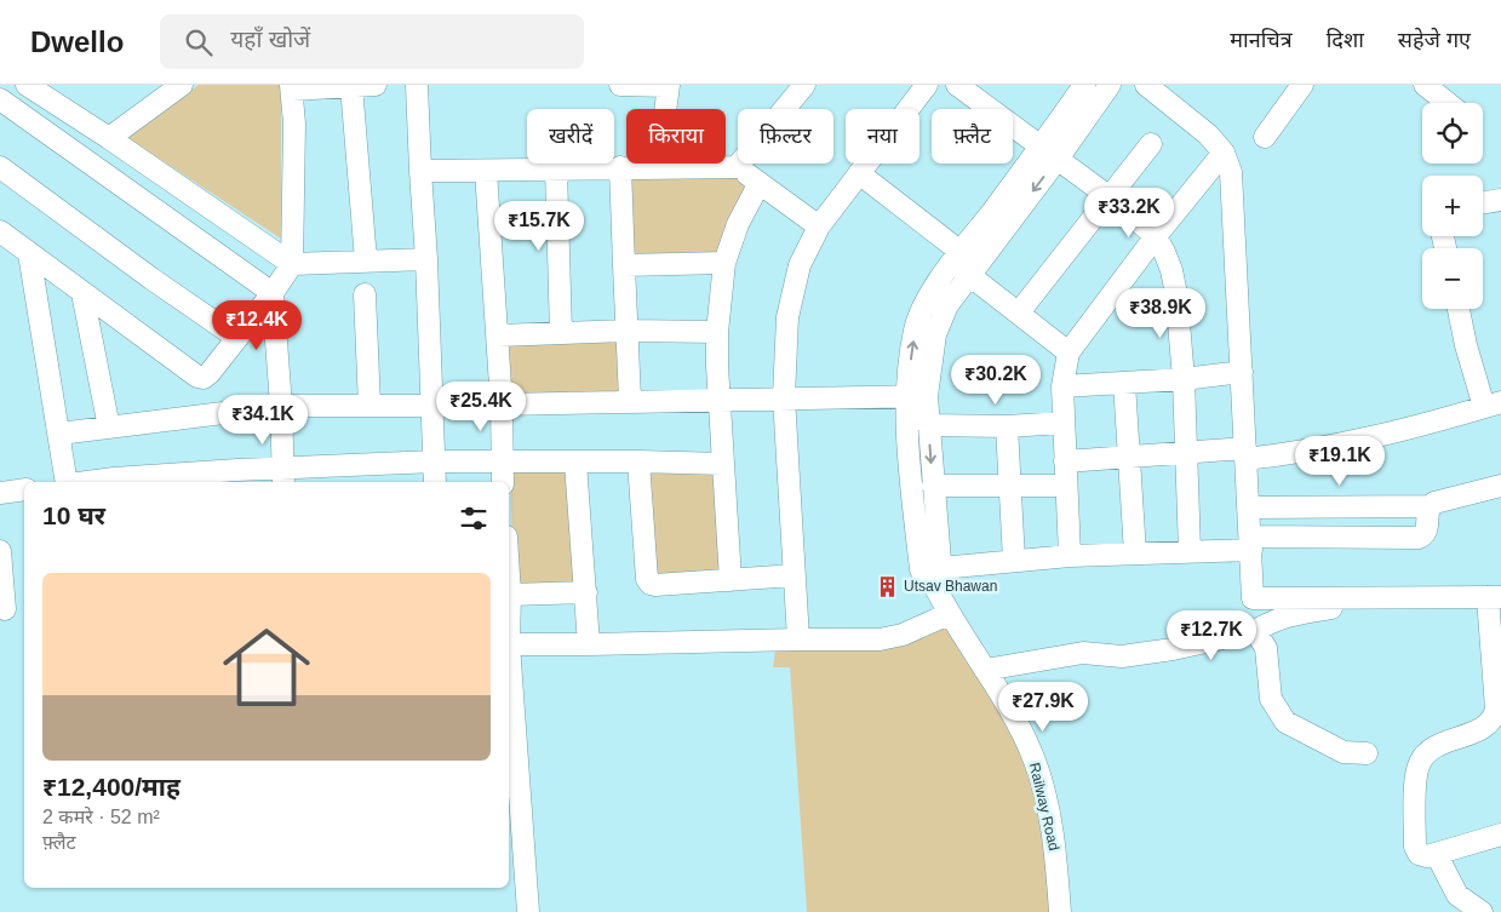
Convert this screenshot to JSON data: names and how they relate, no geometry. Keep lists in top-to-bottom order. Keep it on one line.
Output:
{"streets":{"street":["Railway Road"]},"places":{"building":["Utsav Bhawan"]},"page":{"header":"Dwello","search":"यहाँ खोजें","nav":["मानचित्र","दिशा","सहेजे गए"],"map_buttons":["+","−"],"chip":["खरीदें","किराया","फ़िल्टर","नया","फ़्लैट"],"price":["₹33.2K","₹15.7K","₹38.9K","₹12.4K","₹30.2K","₹25.4K","₹34.1K","₹19.1K","₹12.7K","₹27.9K"],"heading":"10 घर","list":[{"name":"₹12,400/माह","note":"2 कमरे · 52 m² · फ़्लैट"}]}}
